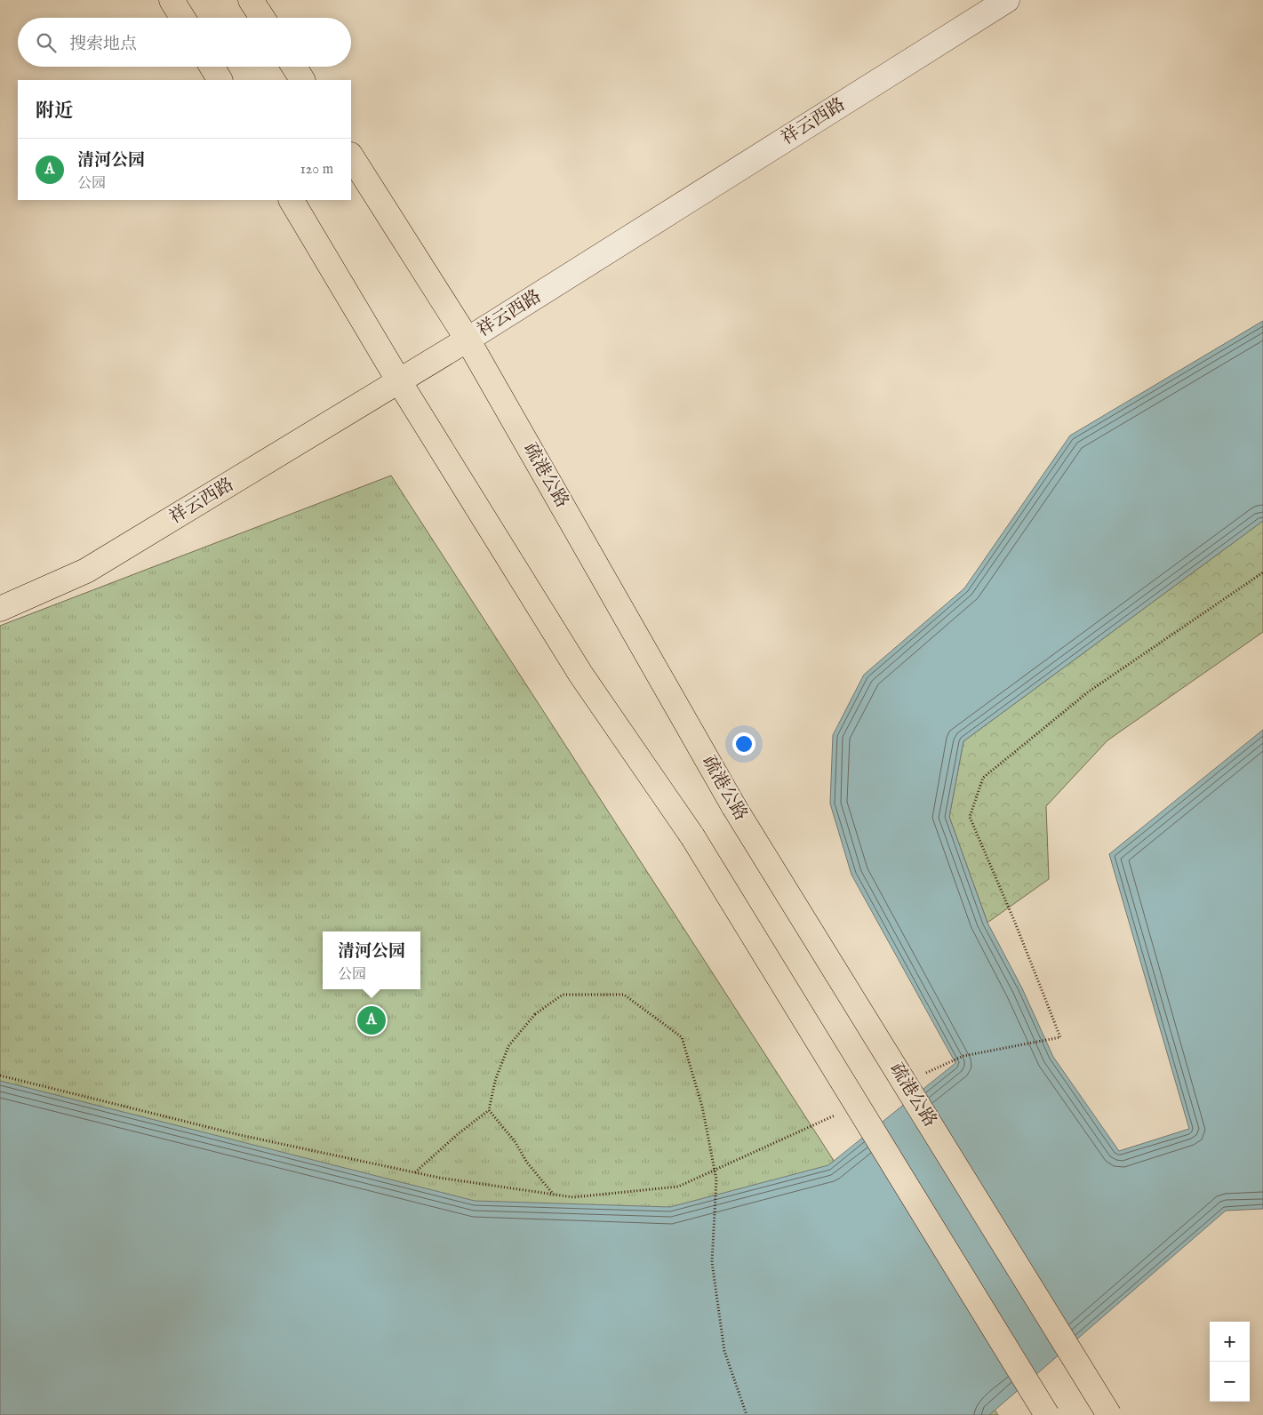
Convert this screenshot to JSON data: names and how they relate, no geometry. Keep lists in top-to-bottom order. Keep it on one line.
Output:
{"streets":{"main road":["祥云西路","疏港公路"]},"crossings":[["祥云西路","疏港公路"]],"page":{"search":"搜索地点","heading":"附近","list":[{"mark":"A","name":"清河公园","note":"公园","value":"120 m"}],"popup":["清河公园","公园"],"pins":"A","map_buttons":["+","−"]}}
